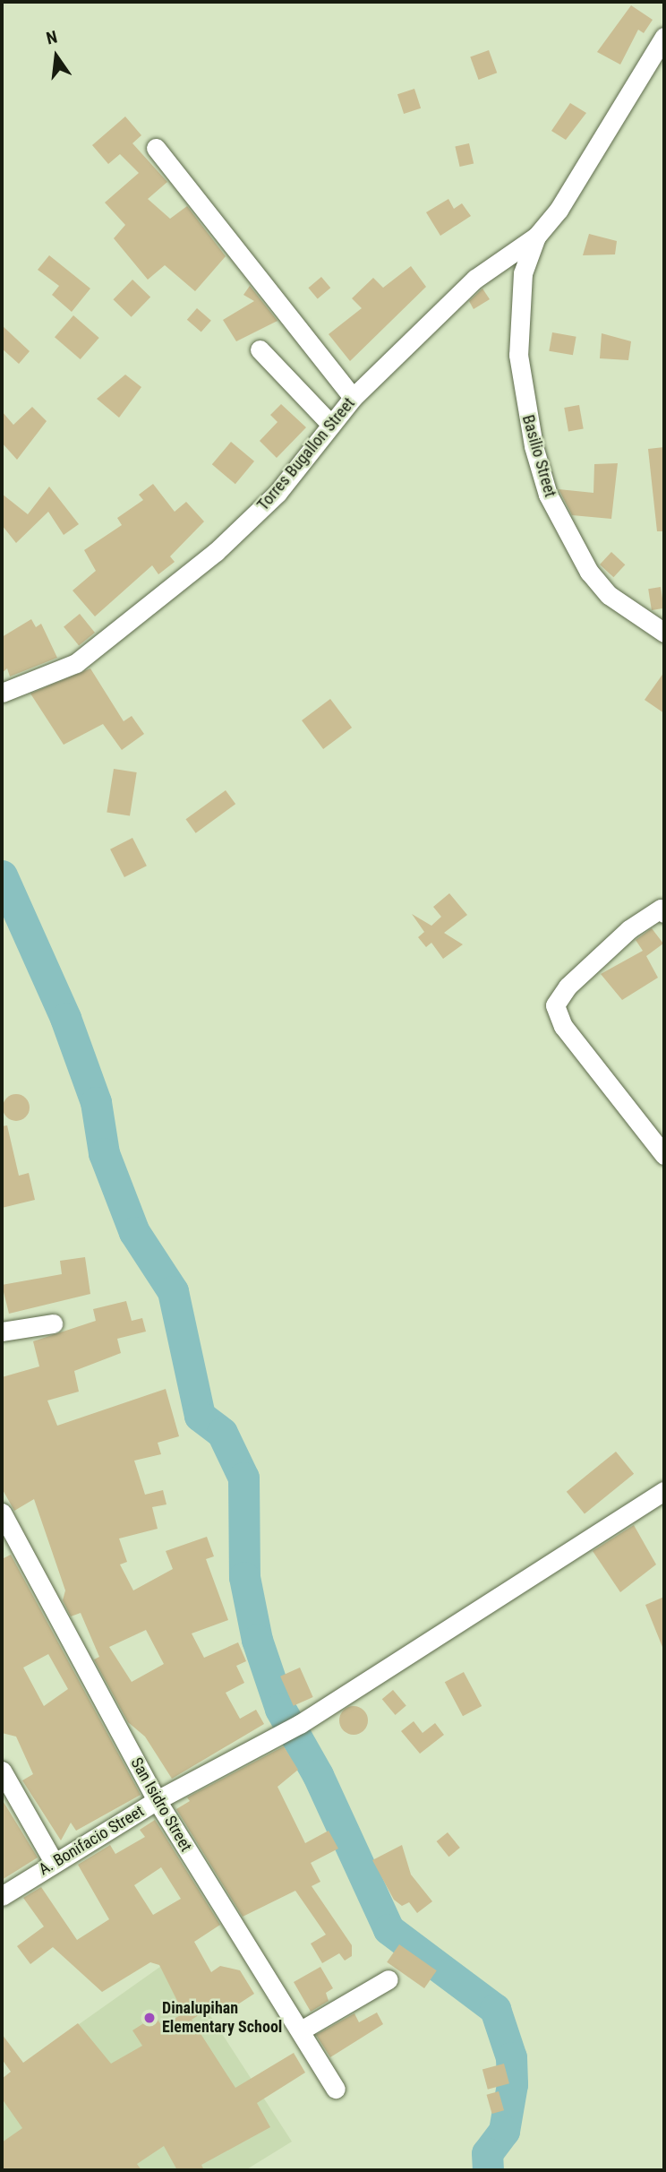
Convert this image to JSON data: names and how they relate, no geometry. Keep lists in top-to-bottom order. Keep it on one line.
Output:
{"streets":{"street":["Torres Bugallon Street","Basilio Street","San Isidro Street","A. Bonifacio Street"]},"crossings":[["Torres Bugallon Street","Basilio Street"],["San Isidro Street","A. Bonifacio Street"]],"places":["Dinalupihan Elementary School"],"north":"top"}
